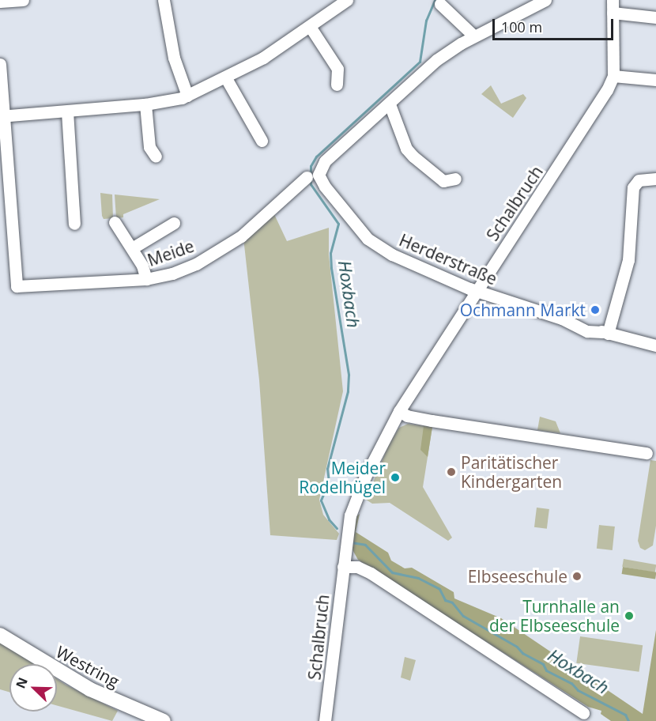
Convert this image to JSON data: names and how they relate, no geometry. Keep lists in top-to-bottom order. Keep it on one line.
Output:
{"streets":{"main road":["Westring"],"street":["Schalbruch","Meide","Herderstraße"]},"crossings":[["Schalbruch","Herderstraße"]],"water":["Hoxbach"],"places":["Ochmann Markt","Paritätischer Kindergarten","Meider Rodelhügel","Elbseeschule","Turnhalle an der Elbseeschule"],"scale_bar":"100 m","north":"top left"}
